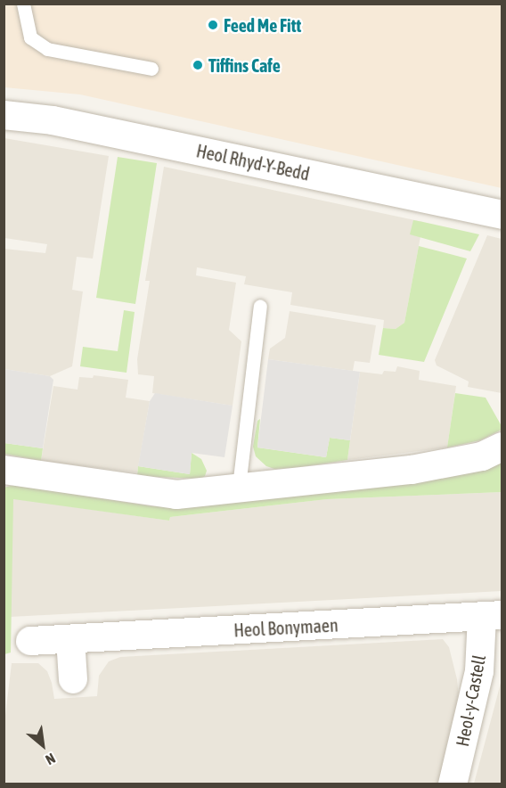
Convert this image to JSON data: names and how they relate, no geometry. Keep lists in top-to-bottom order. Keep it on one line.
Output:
{"streets":{"street":["Heol Rhyd-Y-Bedd","Heol Bonymaen","Heol-y-Castell"]},"crossings":[["Heol Bonymaen","Heol-y-Castell"]],"places":["Feed Me Fitt","Tiffins Cafe"],"north":"bottom right"}
